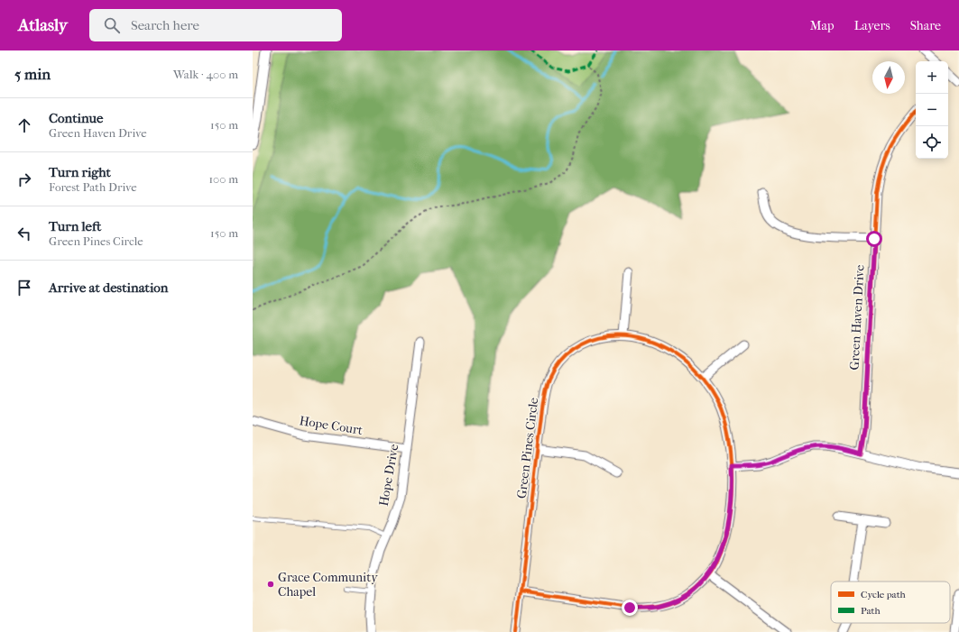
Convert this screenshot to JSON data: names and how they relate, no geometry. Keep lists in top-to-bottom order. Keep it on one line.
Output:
{"streets":{"street":["Green Haven Drive","Hope Court","Green Pines Circle","Hope Drive"]},"crossings":[["Hope Court","Hope Drive"]],"places":["Grace Community Chapel"],"legend":["Cycle path","Path"],"north":"bottom","page":{"header":"Atlasly","search":"Search here","nav":["Map","Layers","Share"],"heading":["5 min","Walk · 400 m"],"map_buttons":["+","−"],"list":[["Continue","Green Haven Drive","150 m"],["Turn right","Forest Path Drive","100 m"],["Turn left","Green Pines Circle","150 m"],"Arrive at destination"]}}
